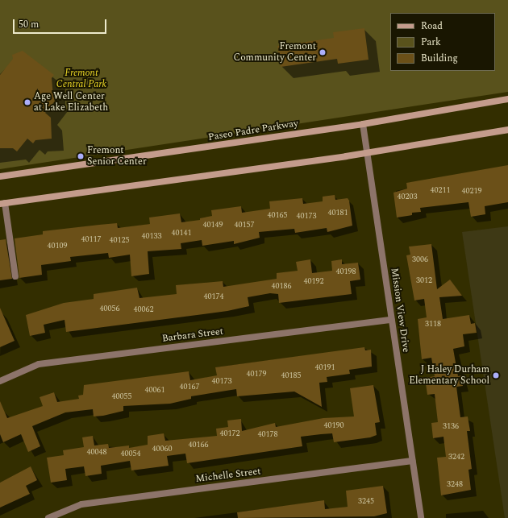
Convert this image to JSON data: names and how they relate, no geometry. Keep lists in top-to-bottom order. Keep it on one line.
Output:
{"streets":{"main road":["Paseo Padre Parkway"],"street":["Mission View Drive","Barbara Street","Michelle Street"]},"crossings":[["Paseo Padre Parkway","Mission View Drive"],["Mission View Drive","Barbara Street"],["Mission View Drive","Michelle Street"]],"parks":["Fremont Central Park"],"places":["Fremont Community Center","Age Well Center at Lake Elizabeth","Fremont Senior Center","J Haley Durham Elementary School"],"house_numbers":["40211","40219","40203","40181","40165","40173","40149","40157","40141","40133","40117","40125","40109","3006","40198","3012","40192","40186","40174","40056","40062","3118","40191","40179","40185","40173","40167","40061","40055","40190","3136","40172","40178","40166","40060","40048","40054","3242","3248","3245"],"legend":["Road","Park","Building"],"scale_bar":"50 m"}
